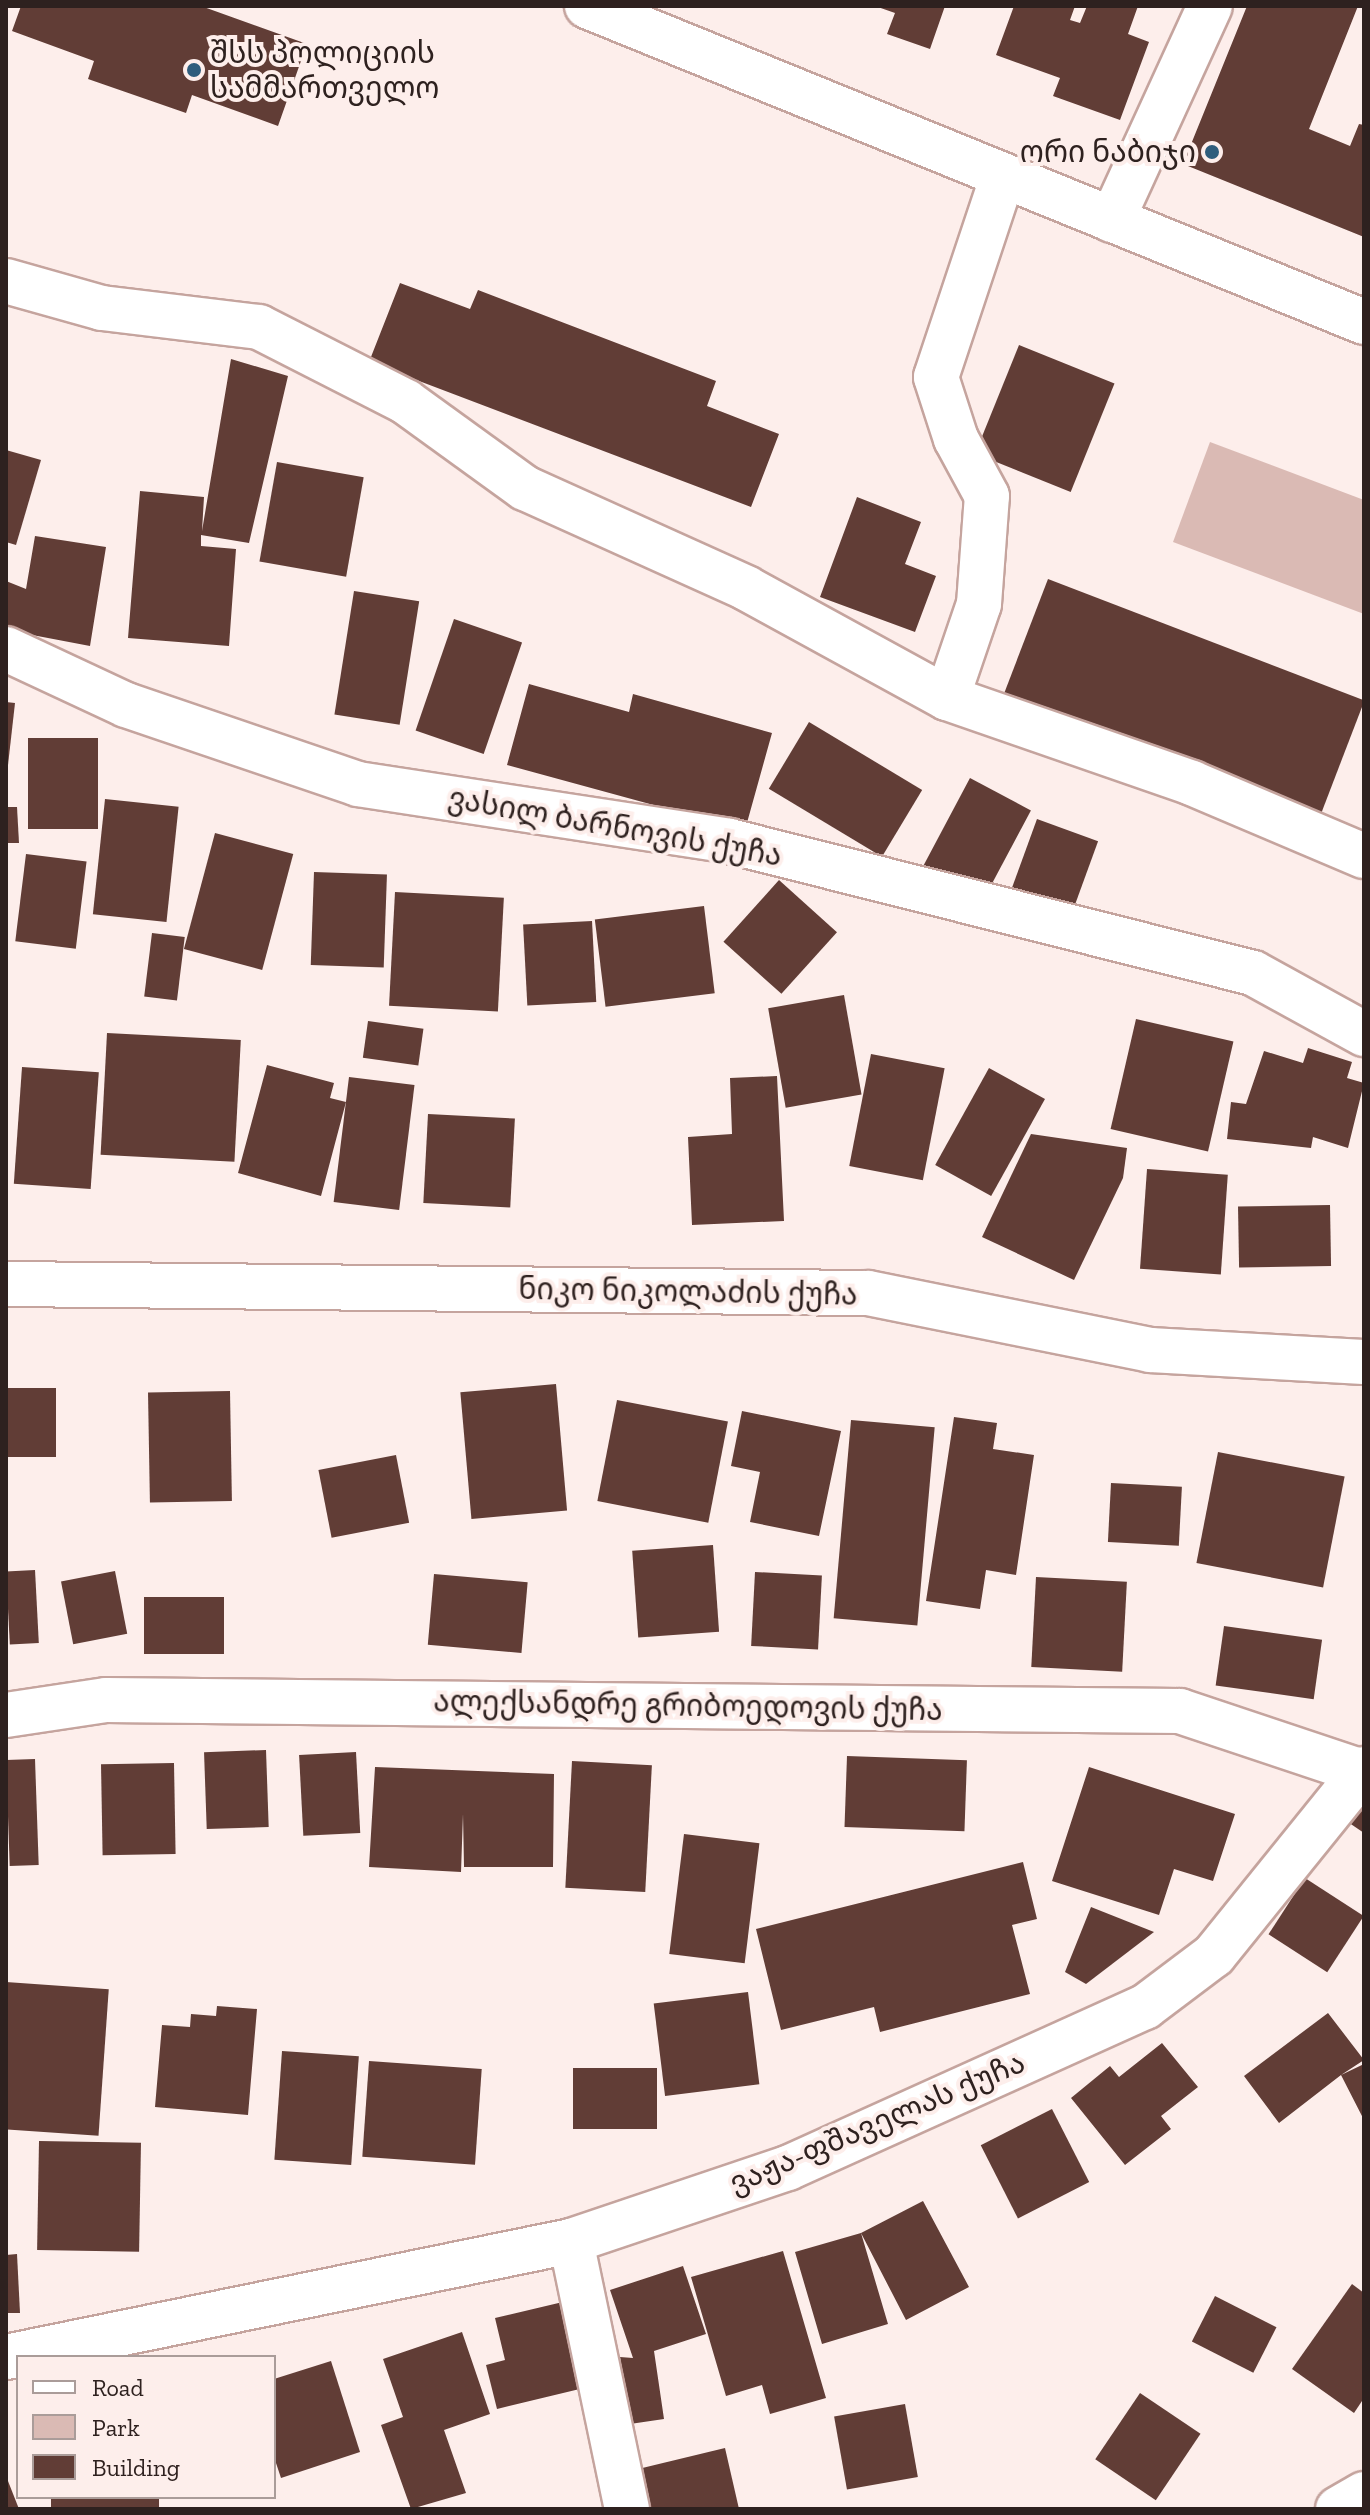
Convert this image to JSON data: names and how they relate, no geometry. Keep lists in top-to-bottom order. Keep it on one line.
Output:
{"streets":{"street":["ვასილ ბარნოვის ქუჩა","ნიკო ნიკოლაძის ქუჩა","ალექსანდრე გრიბოედოვის ქუჩა","ვაჟა-ფშაველას ქუჩა"]},"crossings":[["ალექსანდრე გრიბოედოვის ქუჩა","ვაჟა-ფშაველას ქუჩა"]],"places":["შსს პოლიციის სამმართველო","ორი ნაბიჯი"],"legend":["Road","Park","Building"]}
